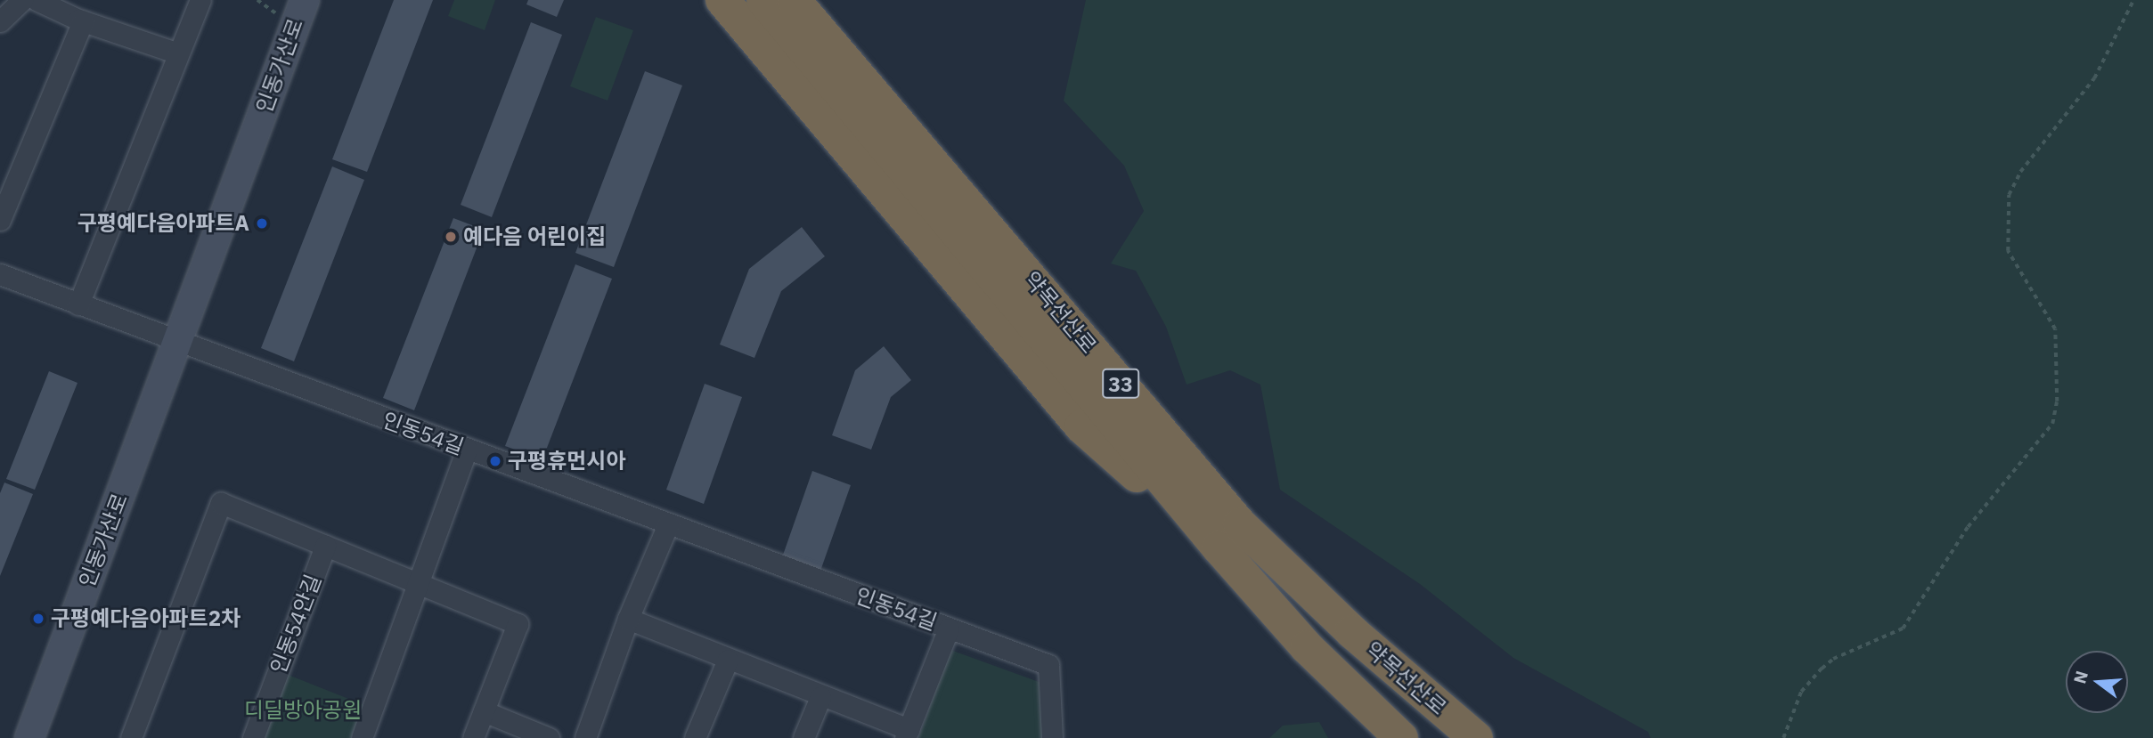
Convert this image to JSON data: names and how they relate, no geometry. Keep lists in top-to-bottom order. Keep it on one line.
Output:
{"streets":{"highway":["약목선산로","33"],"main road":["인동가산로"],"street":["인동54길","인동54안길"]},"crossings":[["인동가산로","인동54길"]],"parks":["디딜방아공원"],"places":["구평예다음아파트A","예다음 어린이집","구평휴먼시아","구평예다음아파트2차"],"north":"left"}
